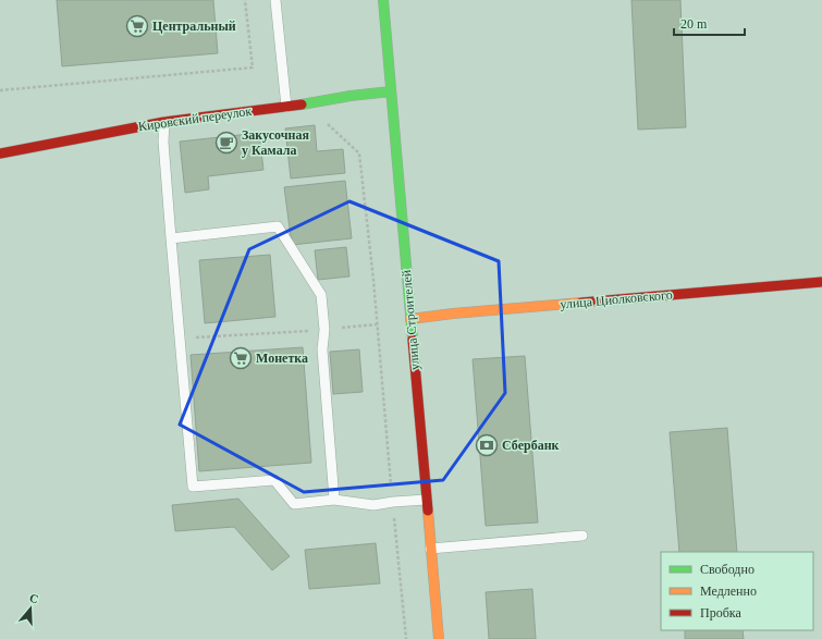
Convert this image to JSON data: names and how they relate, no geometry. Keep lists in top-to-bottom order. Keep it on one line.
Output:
{"streets":{"street":["Кировский переулок","улица Циолковского","улица Строителей"]},"crossings":[["Кировский переулок","улица Строителей"],["улица Циолковского","улица Строителей"]],"places":{"supermarket":["Центральный","Монетка"],"cafe":["Закусочная у Камала"],"bank":["Сбербанк"]},"legend":["Свободно","Медленно","Пробка"],"scale_bar":"20 m","north":"top"}
